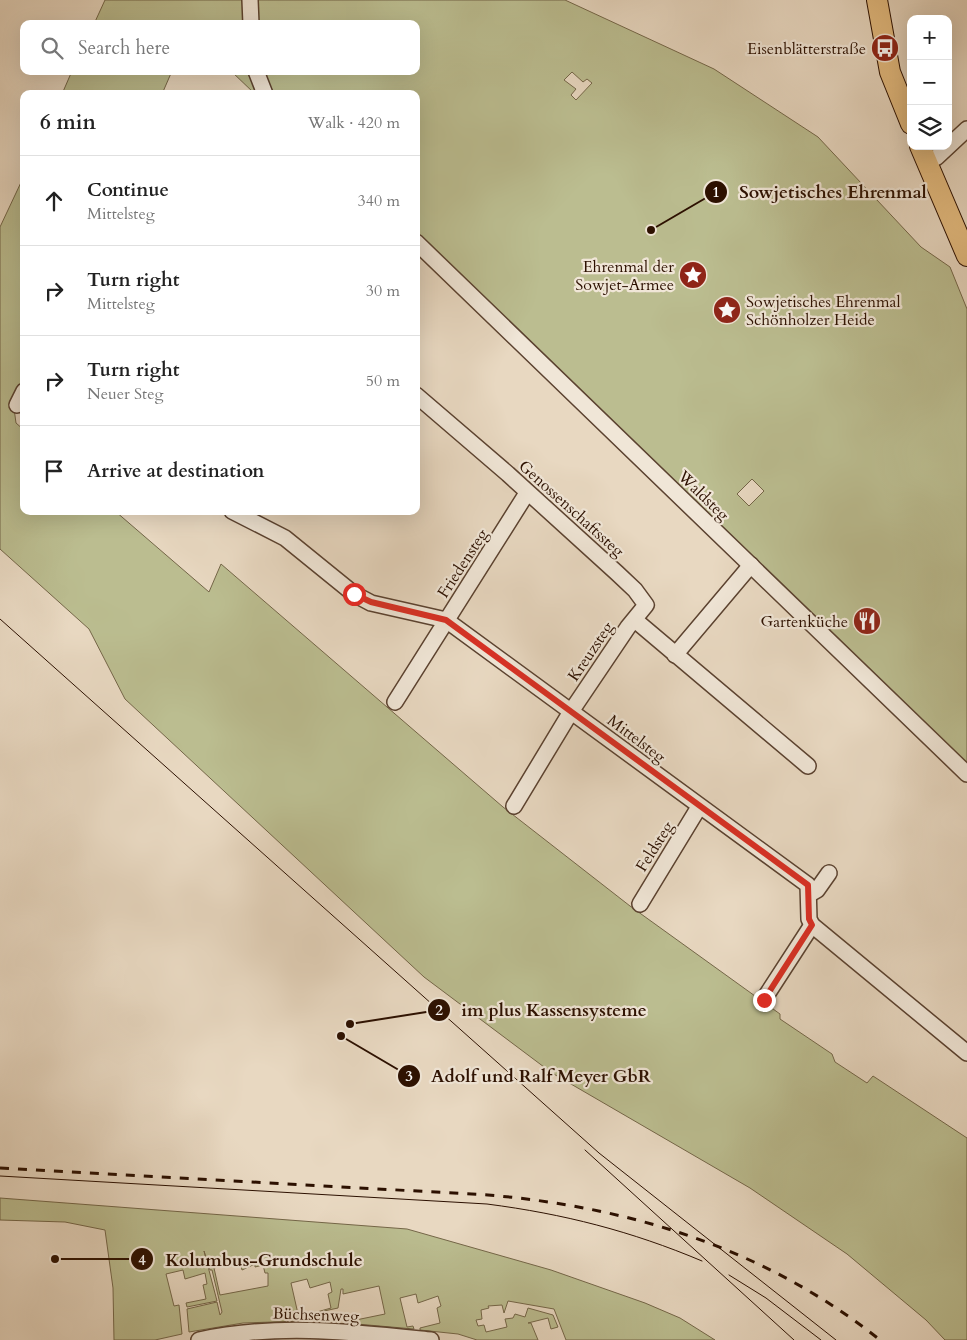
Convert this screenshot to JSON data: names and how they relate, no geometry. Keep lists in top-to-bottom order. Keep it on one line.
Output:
{"streets":{"street":["Waldsteg","Genossenschaftssteg","Friedensteg","Kreuzsteg","Mittelsteg","Feldsteg","Büchsenweg"]},"crossings":[["Genossenschaftssteg","Friedensteg"],["Genossenschaftssteg","Kreuzsteg"],["Friedensteg","Mittelsteg"],["Kreuzsteg","Mittelsteg"],["Mittelsteg","Feldsteg"]],"places":{"bus stop":["Eisenblätterstraße"],"other":["Sowjetisches Ehrenmal","im plus Kassensysteme","Adolf und Ralf Meyer GbR","Kolumbus-Grundschule"],"place":["Ehrenmal der Sowjet-Armee","Sowjetisches Ehrenmal Schönholzer Heide"],"restaurant":["Gartenküche"]},"page":{"map_buttons":["+","−"],"search":"Search here","heading":["6 min","Walk · 420 m"],"list":[["Continue","Mittelsteg","340 m"],["Turn right","Mittelsteg","30 m"],["Turn right","Neuer Steg","50 m"],"Arrive at destination"]}}
